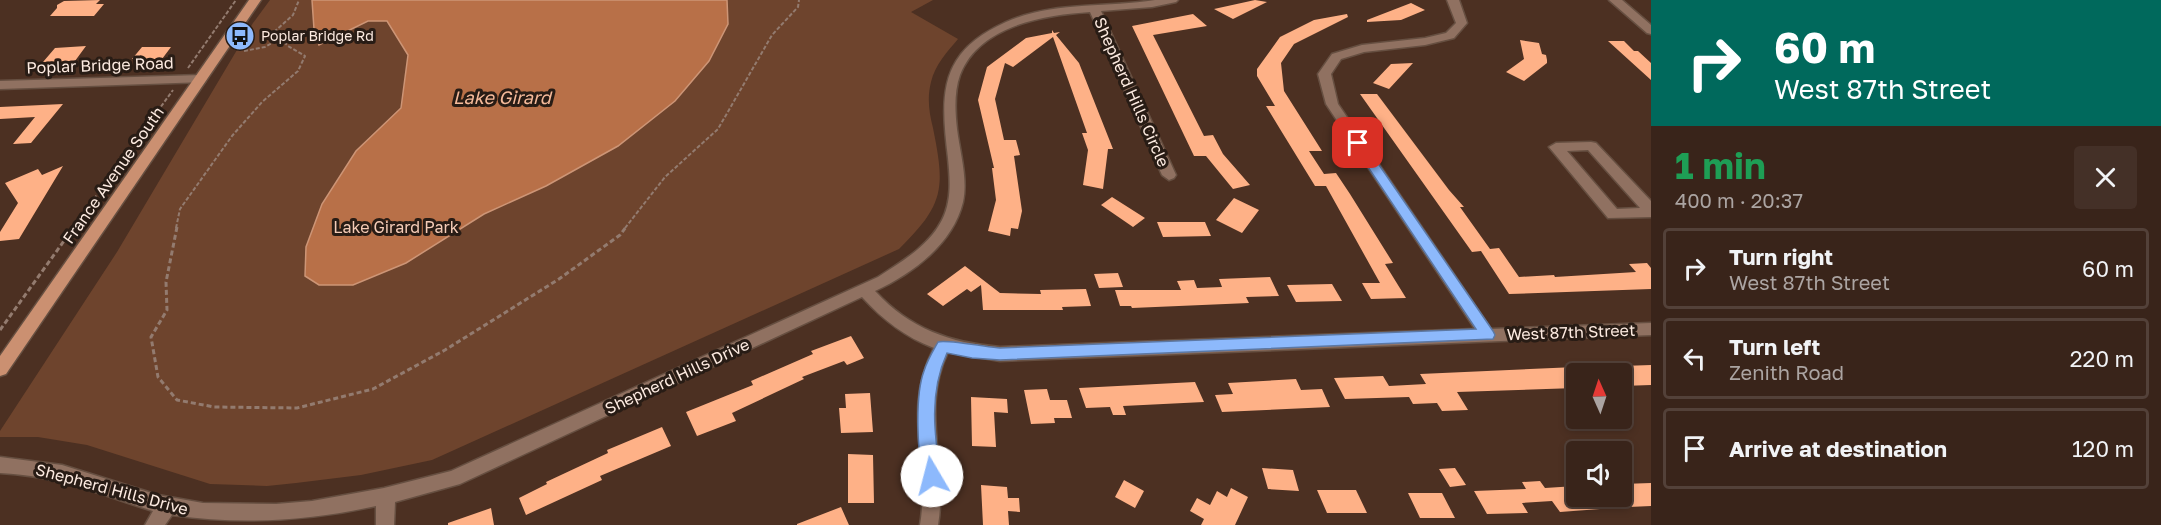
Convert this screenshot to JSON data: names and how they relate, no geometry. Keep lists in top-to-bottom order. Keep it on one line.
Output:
{"streets":{"main road":["France Avenue South"],"street":["Poplar Bridge Road","Shepherd Hills Circle","West 87th Street","Shepherd Hills Drive"]},"crossings":[["Poplar Bridge Road","France Avenue South"],["Shepherd Hills Circle","Shepherd Hills Drive"],["West 87th Street","Shepherd Hills Drive"]],"water":["Lake Girard"],"parks":["Lake Girard Park"],"places":{"bus stop":["Poplar Bridge Rd"]},"north":"top","page":{"turn":["60 m","West 87th Street"],"heading":["1 min","400 m · 20:37"],"list":[{"name":"Turn right","note":"West 87th Street","value":"60 m"},{"name":"Turn left","note":"Zenith Road","value":"220 m"},{"name":"Arrive at destination","value":"120 m"}]}}
